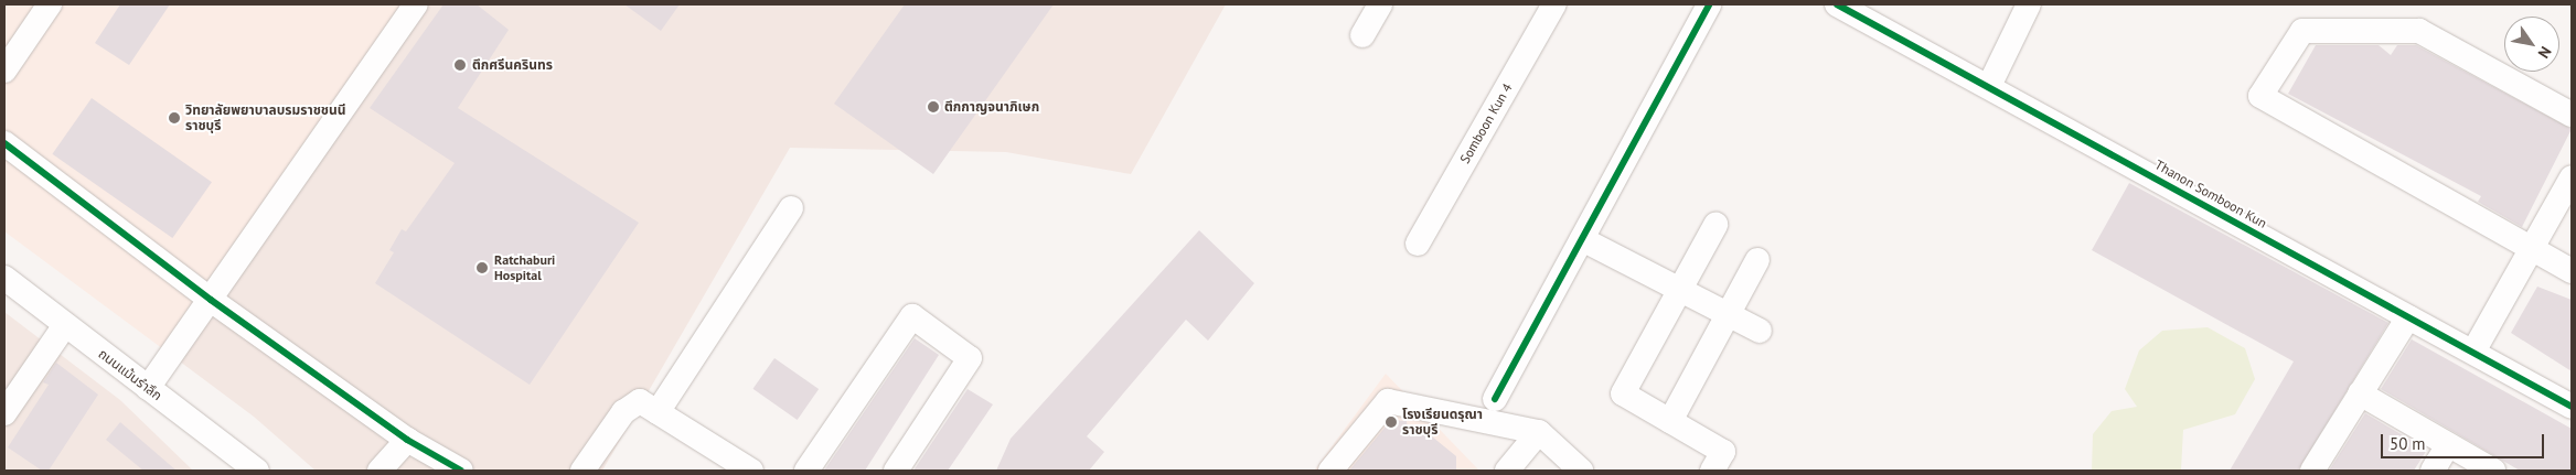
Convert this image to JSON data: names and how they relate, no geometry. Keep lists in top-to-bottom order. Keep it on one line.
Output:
{"streets":{"street":["Somboon Kun 4","Thanon Somboon Kun","ถนนแม้นรำลึก"]},"places":["ตึกศรีนครินทร","ตึกกาญจนาภิเษก","วิทยาลัยพยาบาลบรมราชชนนี ราชบุรี","Ratchaburi Hospital","โรงเรียนดรุณา ราชบุรี"],"scale_bar":"50 m","north":"bottom right"}
